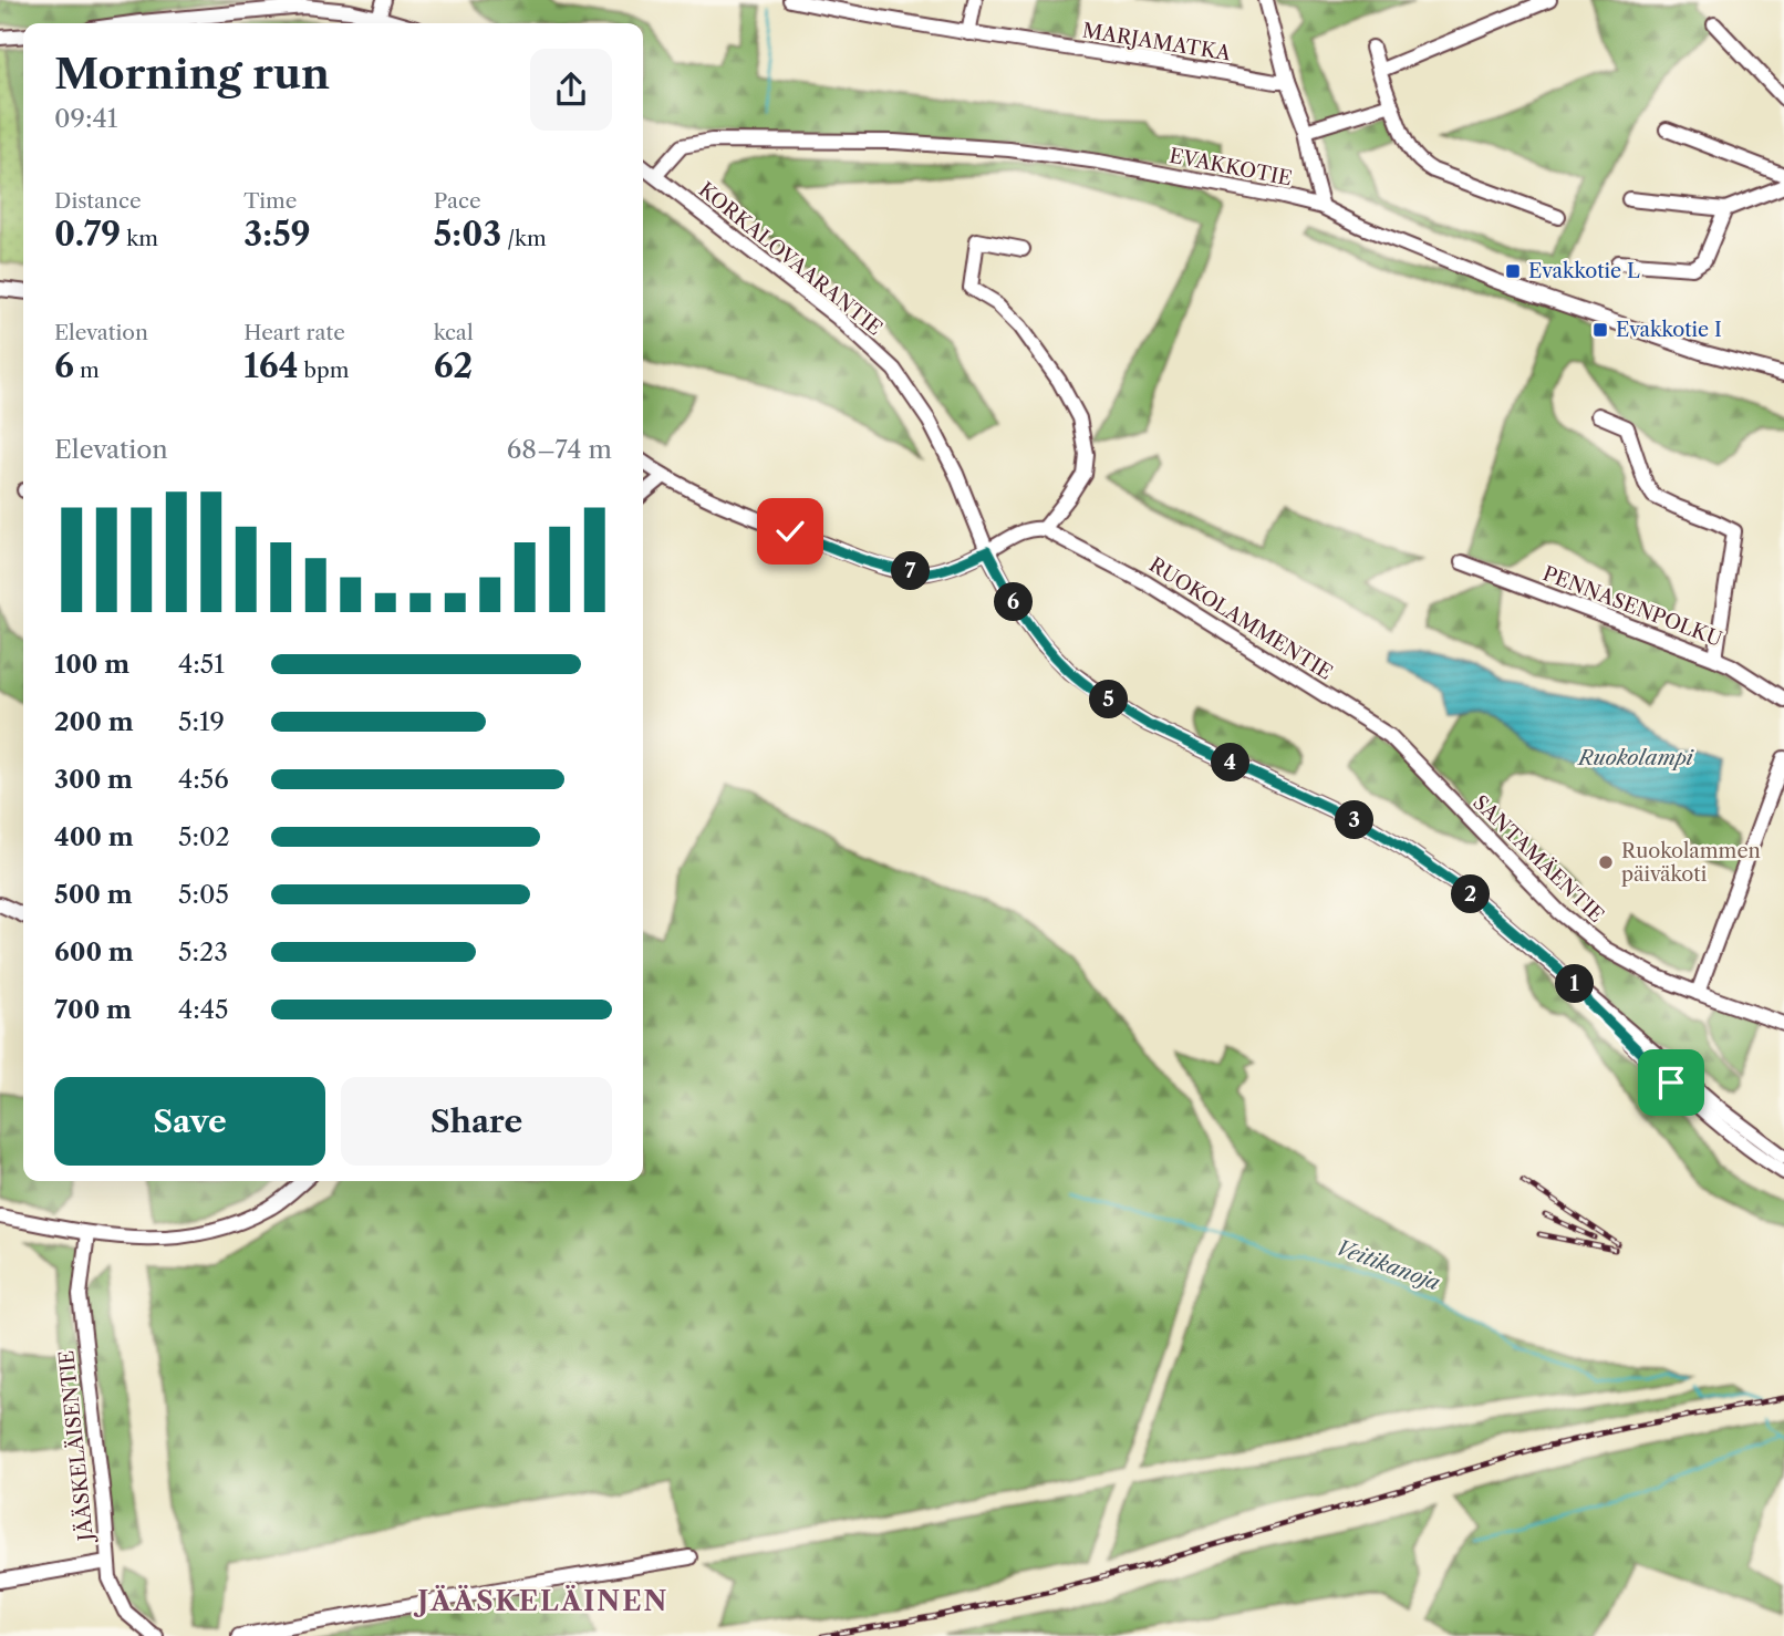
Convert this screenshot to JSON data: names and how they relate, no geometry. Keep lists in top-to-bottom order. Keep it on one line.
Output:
{"streets":{"street":["MARJAMATKA","EVAKKOTIE","KORKALOVAARANTIE","PENNASENPOLKU","RUOKOLAMMENTIE","SANTAMÄENTIE","JÄÄSKELÄISENTIE"]},"crossings":[["EVAKKOTIE","KORKALOVAARANTIE"],["RUOKOLAMMENTIE","SANTAMÄENTIE"]],"districts":["JÄÄSKELÄINEN"],"water":["Ruokolampi","Veitikanoja"],"places":{"transit":["Evakkotie L","Evakkotie I"],"other":["Ruokolammen päiväkoti"]},"page":{"heading":["Morning run","09:41"],"stats":[["Distance","0.79 km"],["Time","3:59"],["Pace","5:03 /km"],["Elevation","6 m"],["Heart rate","164 bpm"],["kcal","62"]],"chart":["Elevation","68–74 m"],"pins":["7","6","5","4","3","2","1"],"list":[{"name":"100 m","note":"4:51"},{"name":"200 m","note":"5:19"},{"name":"300 m","note":"4:56"},{"name":"400 m","note":"5:02"},{"name":"500 m","note":"5:05"},{"name":"600 m","note":"5:23"},{"name":"700 m","note":"4:45"}],"buttons":["Save","Share"]}}
